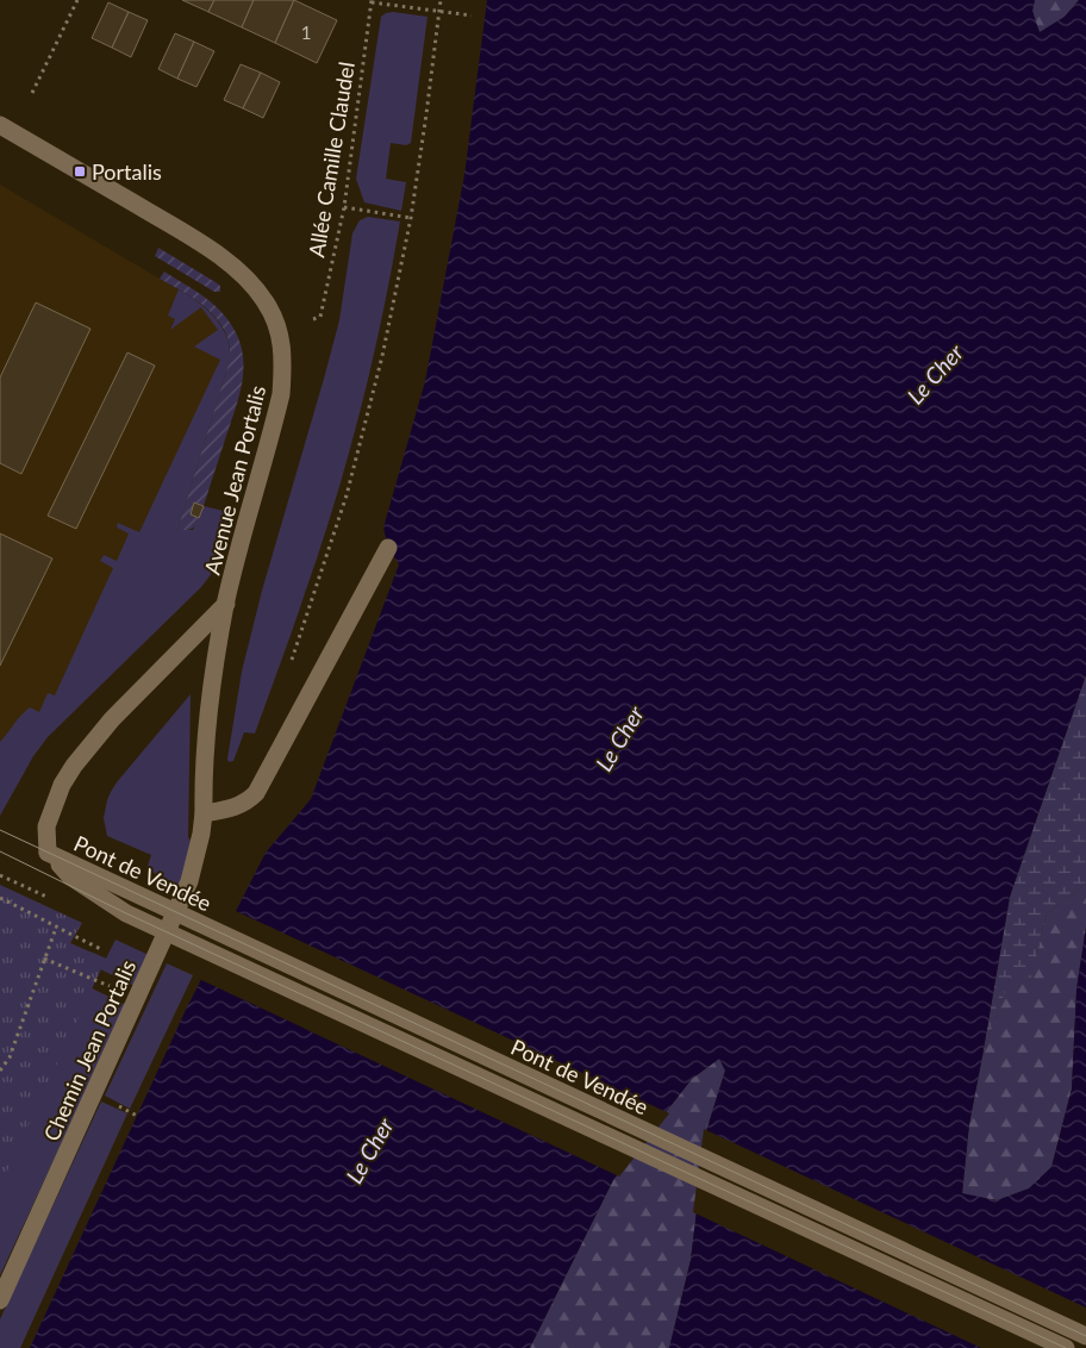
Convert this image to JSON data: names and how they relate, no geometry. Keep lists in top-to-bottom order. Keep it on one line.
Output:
{"streets":{"street":["Avenue Jean Portalis","Pont de Vendée","Chemin Jean Portalis"],"path":["Allée Camille Claudel"]},"crossings":[["Avenue Jean Portalis","Chemin Jean Portalis"]],"water":["Le Cher"],"places":{"transit":["Portalis"]},"house_numbers":["1"]}
